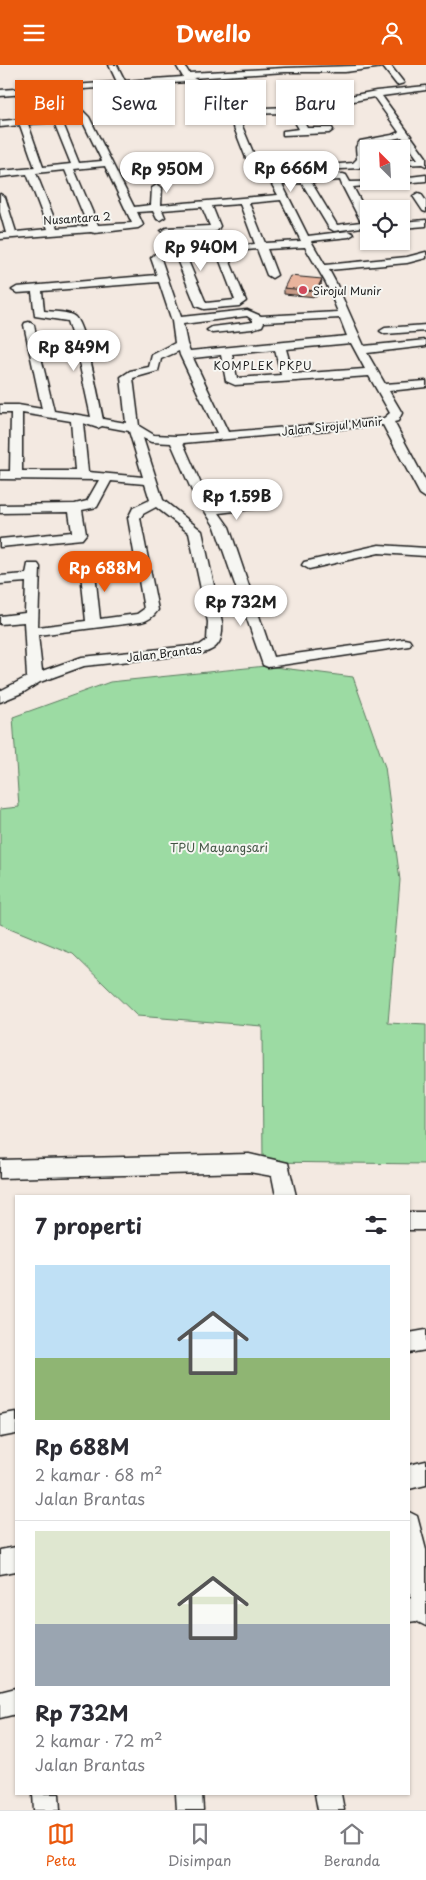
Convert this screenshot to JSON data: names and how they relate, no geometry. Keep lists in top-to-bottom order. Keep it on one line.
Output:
{"streets":{"street":["Nusantara 2","Jalan Sirojul Munir","Jalan Brantas"]},"districts":["KOMPLEK PKPU"],"parks":["TPU Mayangsari"],"places":["Sirojul Munir"],"north":"top left","page":{"header":"Dwello","chip":["Beli","Sewa","Filter","Baru"],"price":["Rp 666M","Rp 950M","Rp 940M","Rp 849M","Rp 1.59B","Rp 688M","Rp 732M"],"heading":"7 properti","list":[{"name":"Rp 688M","note":"2 kamar · 68 m² · Jalan Brantas"},{"name":"Rp 732M","note":"2 kamar · 72 m² · Jalan Brantas"}],"tabs":["Peta","Disimpan","Beranda"]}}
